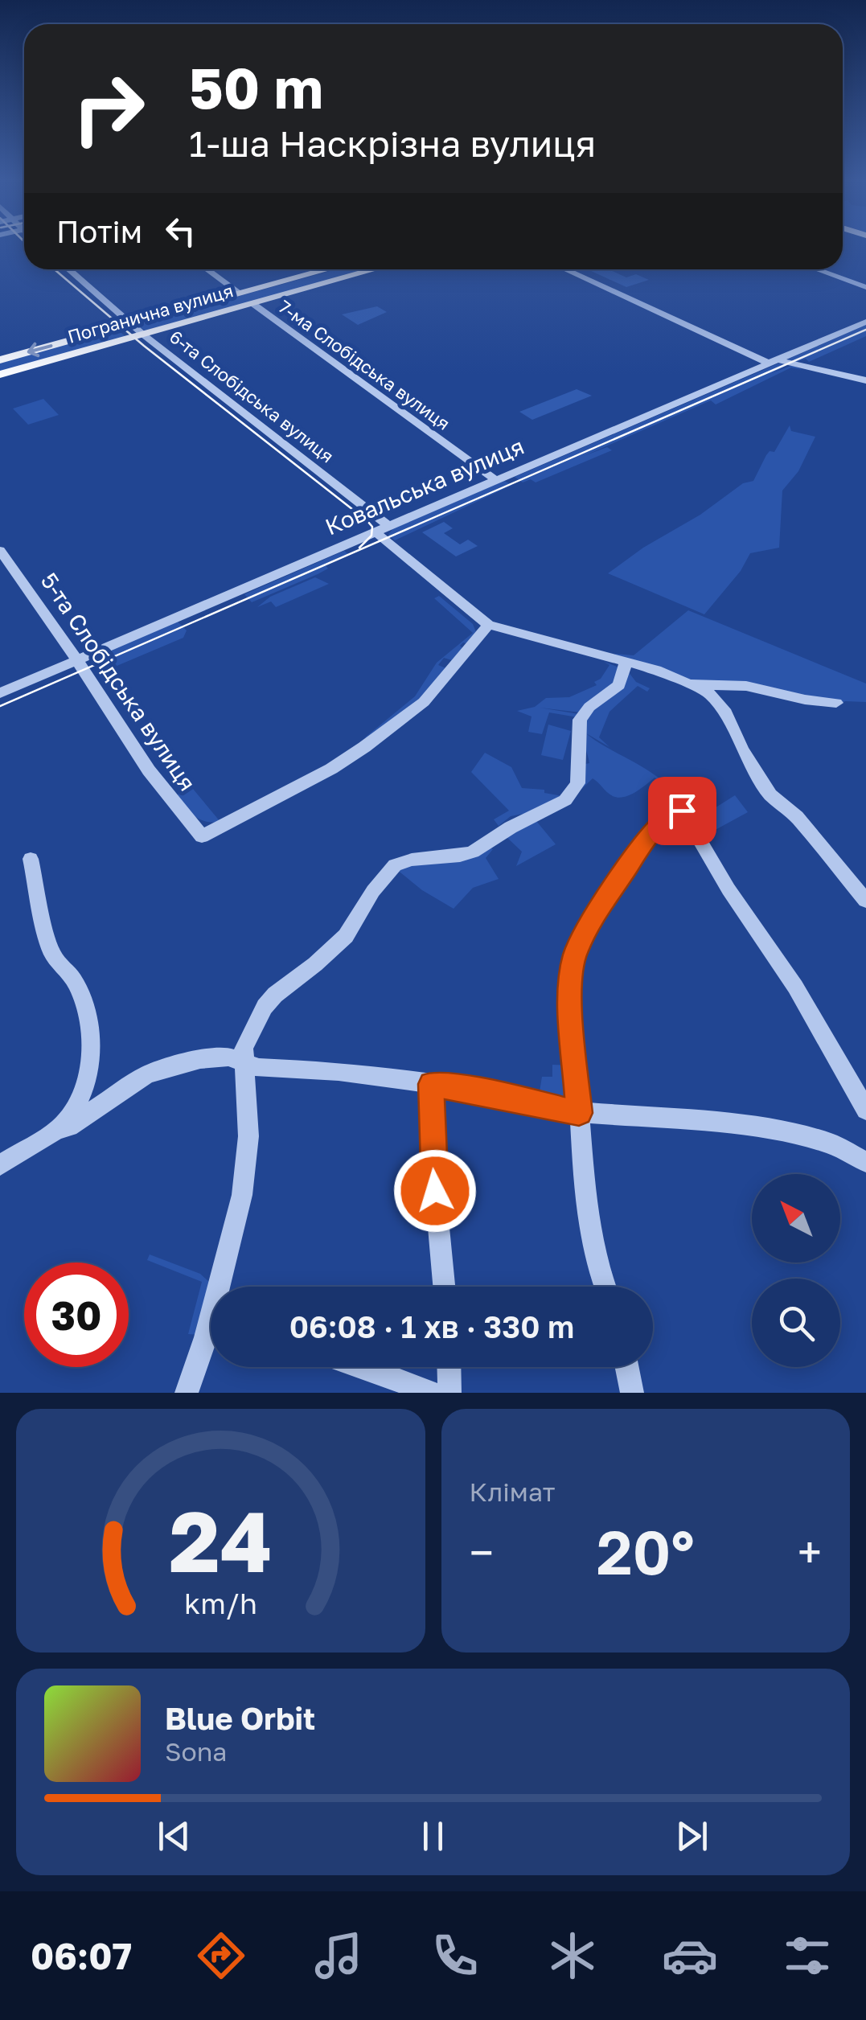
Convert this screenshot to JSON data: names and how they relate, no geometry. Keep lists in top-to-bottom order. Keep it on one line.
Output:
{"streets":{"main road":["Погранична вулиця"],"street":["7-ма Слобідська вулиця","6-та Слобідська вулиця","Ковальська вулиця","5-та Слобідська вулиця"]},"crossings":[["Погранична вулиця","7-ма Слобідська вулиця"],["Погранична вулиця","6-та Слобідська вулиця"],["7-ма Слобідська вулиця","Ковальська вулиця"],["6-та Слобідська вулиця","Ковальська вулиця"],["Ковальська вулиця","5-та Слобідська вулиця"]],"north":"top left","page":{"turn":["50 m","1-ша Наскрізна вулиця"],"then":"Потім","limit":"30","trip":"06:08 · 1 хв · 330 m","tile":"Клімат","heat":["−","20°","+"],"song":["Blue Orbit","Sona"],"tabs":"06:07","gauge":["24","km/h"]}}
